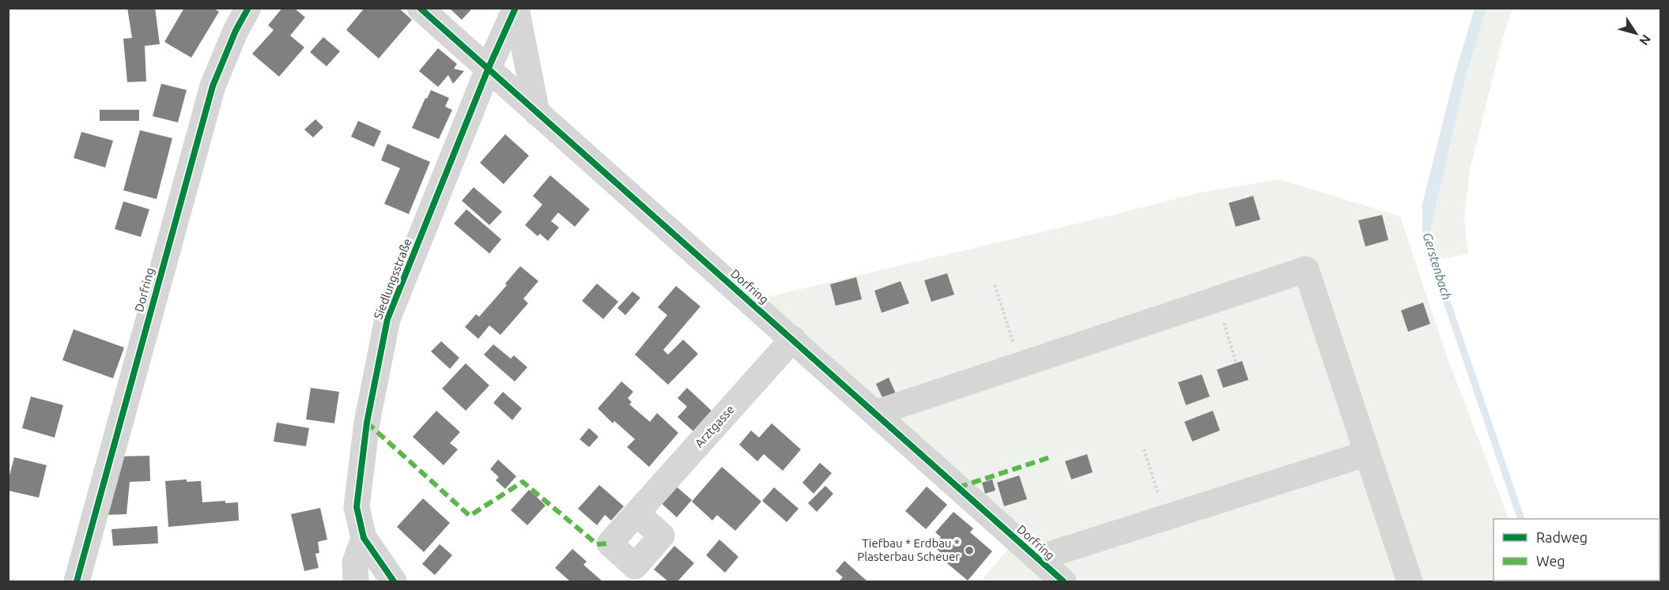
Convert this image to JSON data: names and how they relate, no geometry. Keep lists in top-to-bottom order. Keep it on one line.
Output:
{"streets":{"street":["Siedlungsstraße","Dorfring","Arztgasse"]},"crossings":[["Siedlungsstraße","Dorfring"],["Dorfring","Arztgasse"]],"water":["Gerstenbach"],"places":["Tiefbau * Erdbau * Plasterbau Scheuer"],"legend":["Radweg","Weg"],"north":"bottom right"}
